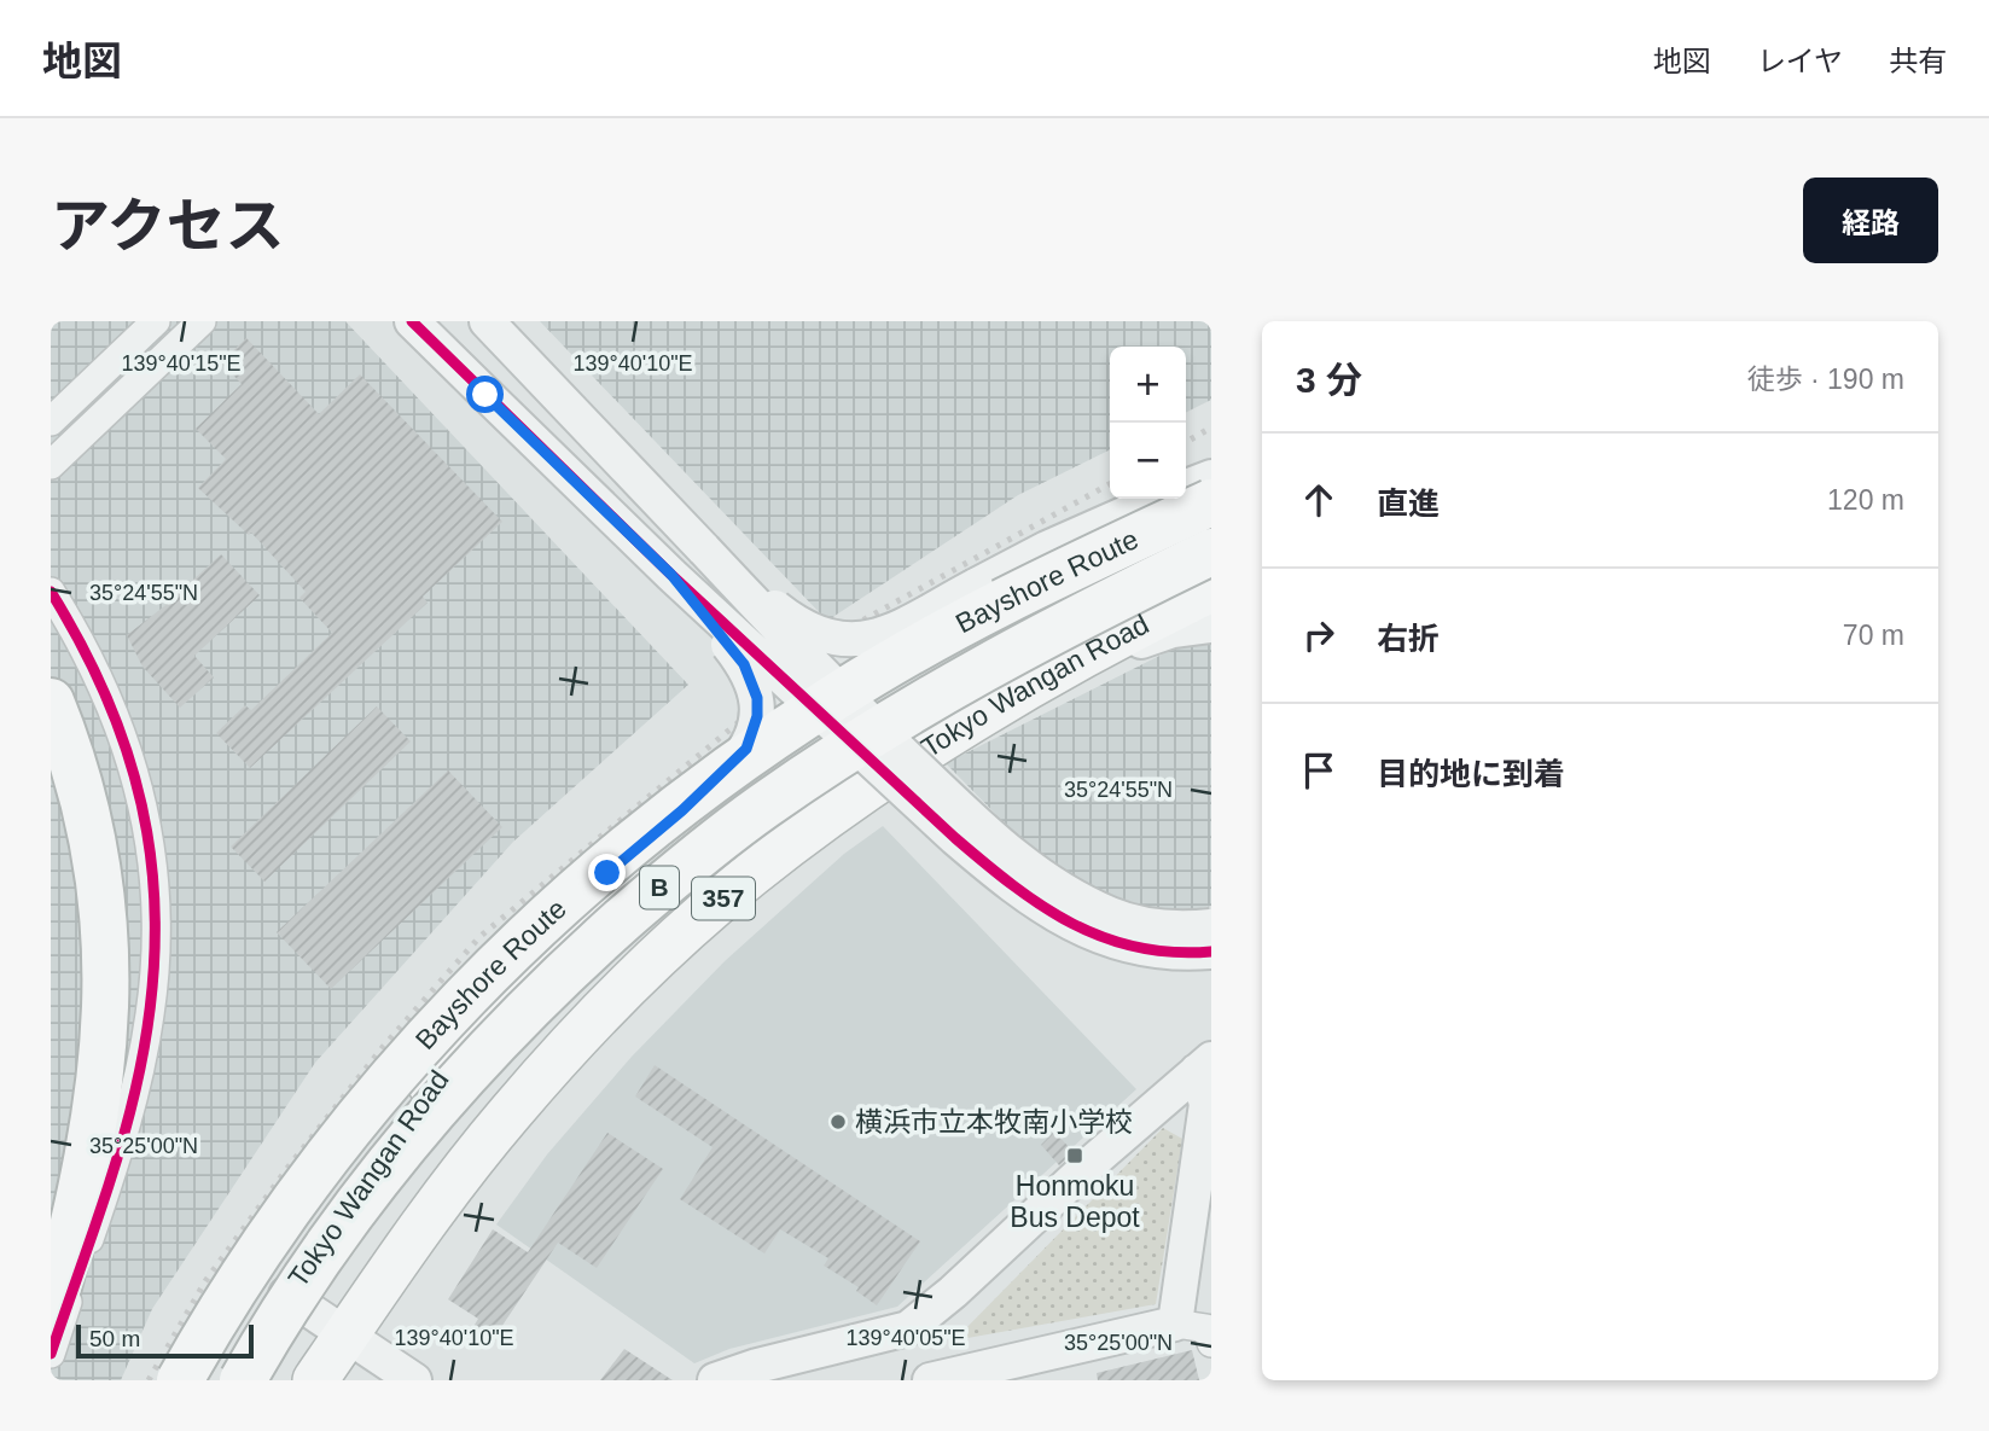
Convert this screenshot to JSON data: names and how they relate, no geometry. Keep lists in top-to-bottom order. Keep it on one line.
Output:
{"streets":{"highway":["Bayshore Route","Tokyo Wangan Road","B","357"]},"places":{"other":["横浜市立本牧南小学校"],"transit":["Honmoku Bus Depot"]},"scale_bar":"50 m","page":{"header":"地図","nav":["地図","レイヤ","共有"],"title":"アクセス","buttons":"経路","heading":["3 分","徒歩 · 190 m"],"map_buttons":["+","−"],"list":[["直進","120 m"],["右折","70 m"],"目的地に到着"],"scale":"50 m"},"coordinates":["139°40'15\"E","139°40'10\"E","35°24'55\"N","35°25'00\"N","139°40'05\"E"]}
